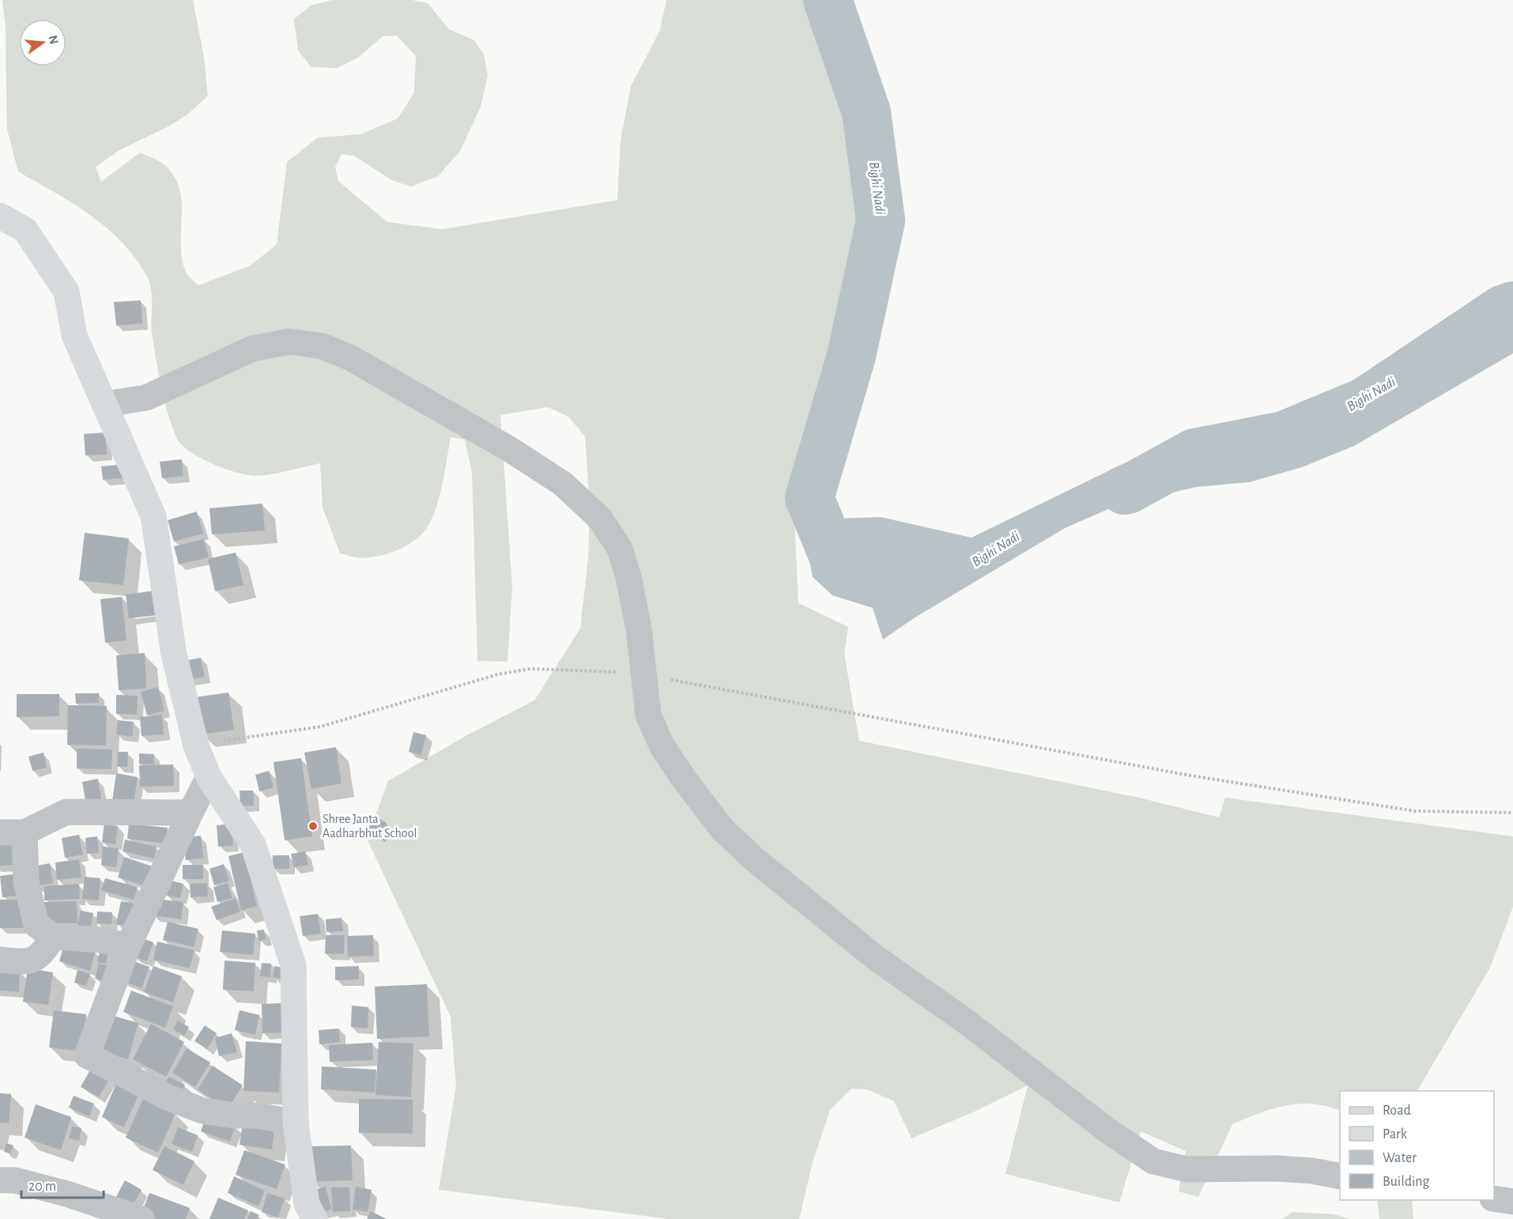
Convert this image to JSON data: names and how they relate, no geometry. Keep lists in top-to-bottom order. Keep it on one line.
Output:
{"water":["Bighi Nadi"],"places":["Shree Janta Aadharbhut School"],"legend":["Road","Park","Water","Building"],"scale_bar":"20 m","north":"right"}
